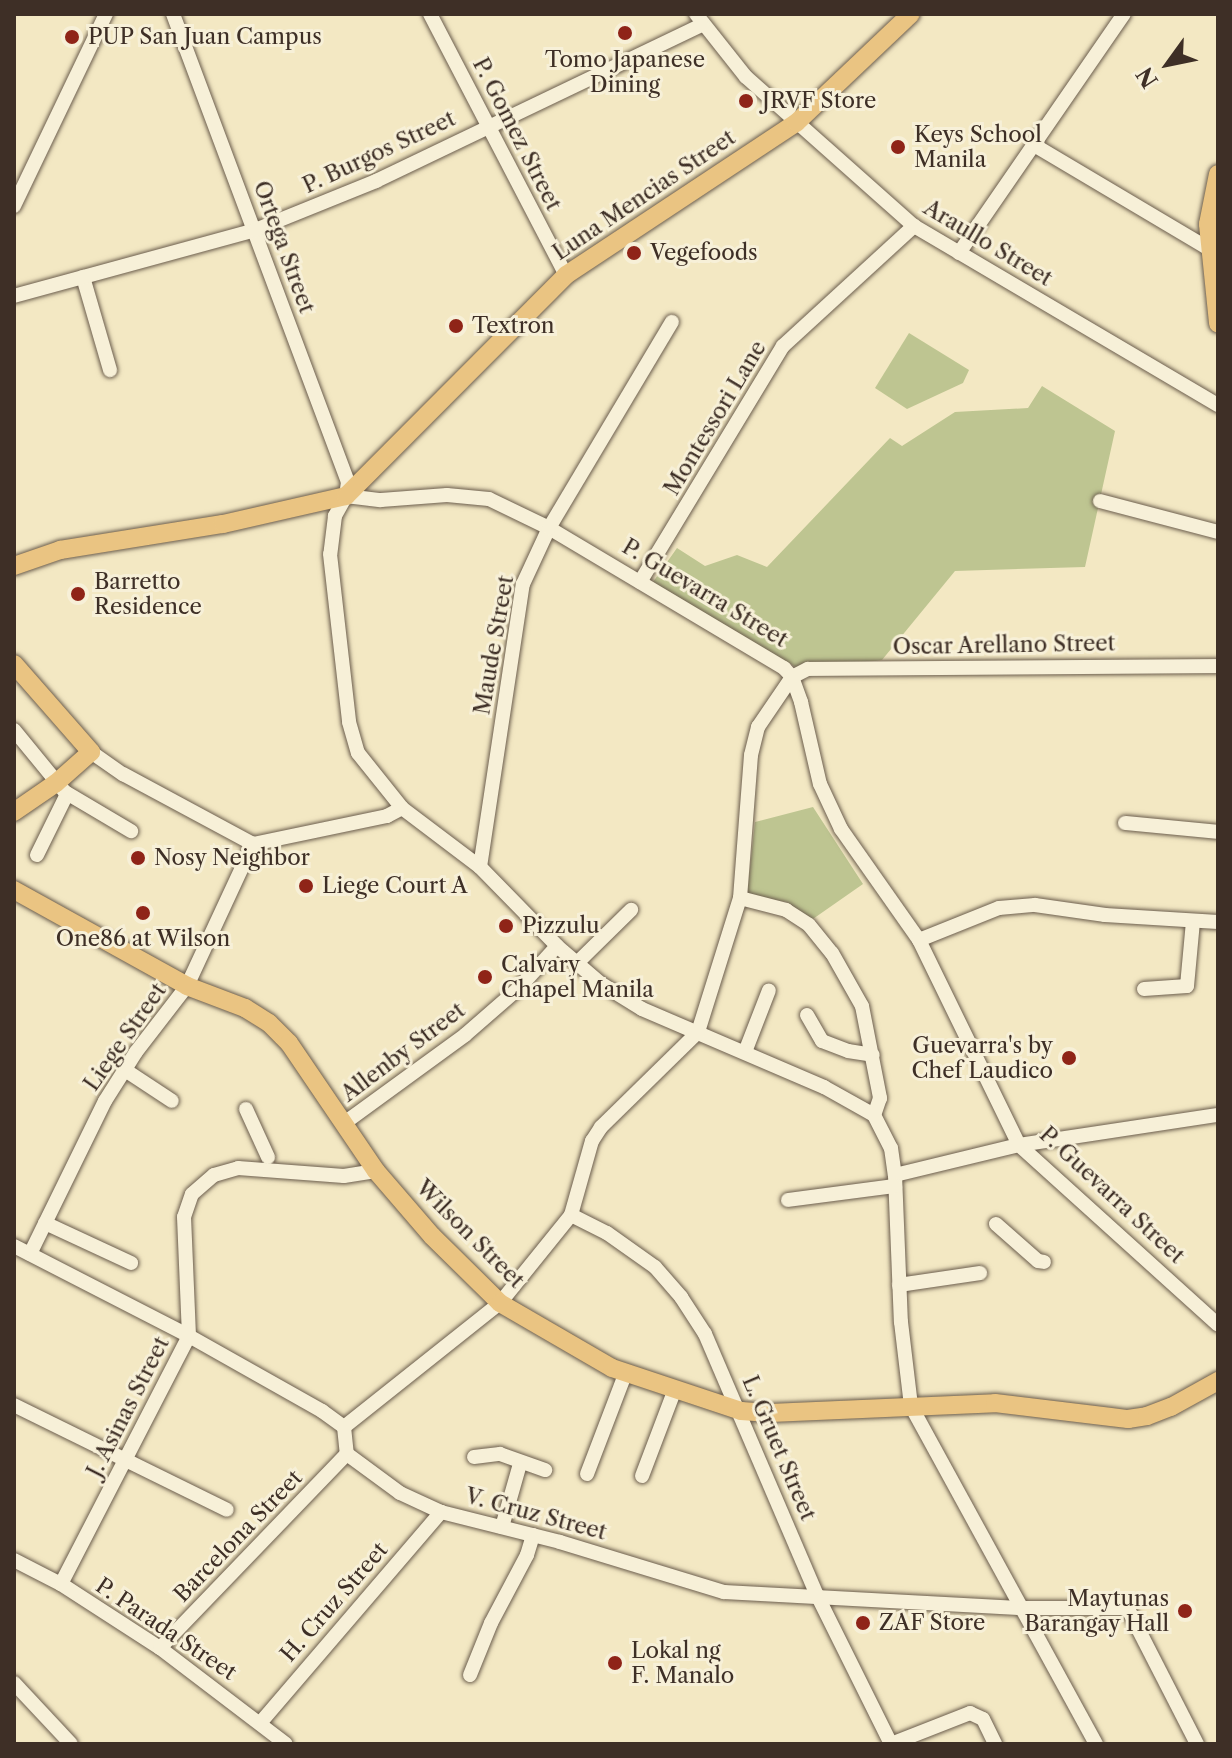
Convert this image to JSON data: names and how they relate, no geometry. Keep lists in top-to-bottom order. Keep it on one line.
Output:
{"streets":{"main road":["Luna Mencias Street","P. Guevarra Street","Wilson Street"],"street":["P. Gomez Street","P. Burgos Street","Araullo Street","Ortega Street","Montessori Lane","Maude Street","Oscar Arellano Street","Liege Street","Allenby Street","J. Asinas Street","L. Gruet Street","V. Cruz Street","Barcelona Street","H. Cruz Street","P. Parada Street"]},"crossings":[["P. Gomez Street","P. Burgos Street"],["P. Gomez Street","Luna Mencias Street"],["P. Burgos Street","Araullo Street"],["P. Burgos Street","Ortega Street"],["Luna Mencias Street","Araullo Street"],["Luna Mencias Street","Ortega Street"],["Luna Mencias Street","P. Guevarra Street"],["Araullo Street","Montessori Lane"],["Ortega Street","P. Guevarra Street"],["Montessori Lane","P. Guevarra Street"],["P. Guevarra Street","Maude Street"],["P. Guevarra Street","Oscar Arellano Street"],["Liege Street","Wilson Street"],["Allenby Street","Wilson Street"],["Wilson Street","J. Asinas Street"],["Wilson Street","L. Gruet Street"],["J. Asinas Street","P. Parada Street"],["L. Gruet Street","V. Cruz Street"],["V. Cruz Street","Barcelona Street"],["V. Cruz Street","H. Cruz Street"],["Barcelona Street","P. Parada Street"],["H. Cruz Street","P. Parada Street"]],"places":["Tomo Japanese Dining","PUP San Juan Campus","JRVF Store","Keys School Manila","Vegefoods","Textron","Barretto Residence","Nosy Neighbor","Liege Court A","One86 at Wilson","Pizzulu","Calvary Chapel Manila","Guevarra's by Chef Laudico","Maytunas Barangay Hall","ZAF Store","Lokal ng F. Manalo"],"north":"bottom left"}
